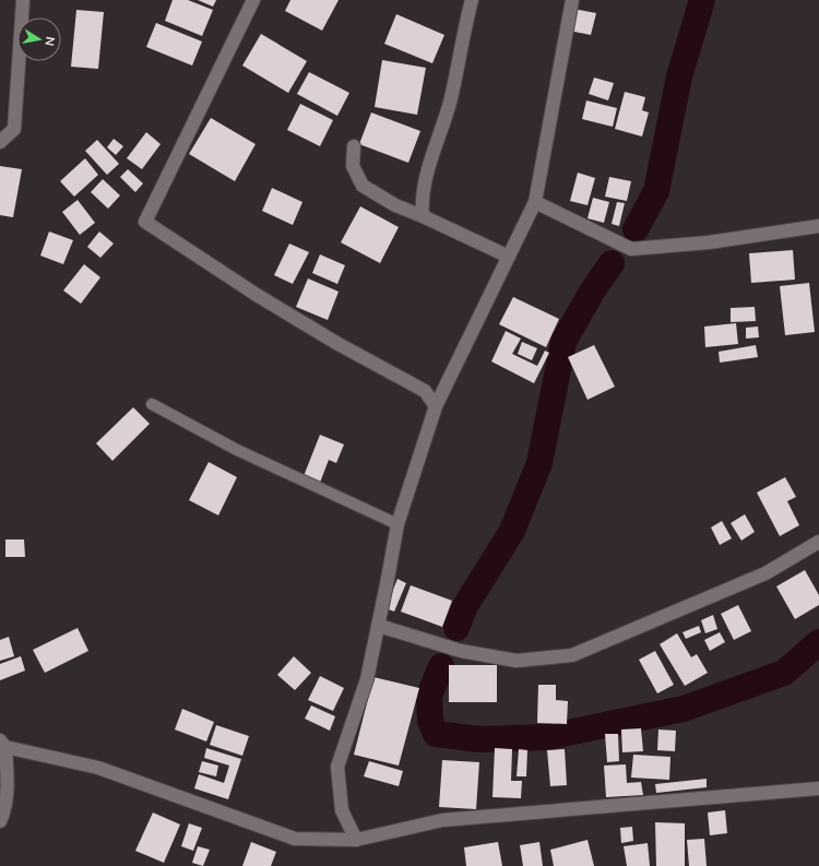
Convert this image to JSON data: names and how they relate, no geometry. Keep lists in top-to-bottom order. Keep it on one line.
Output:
{"north":"right"}
